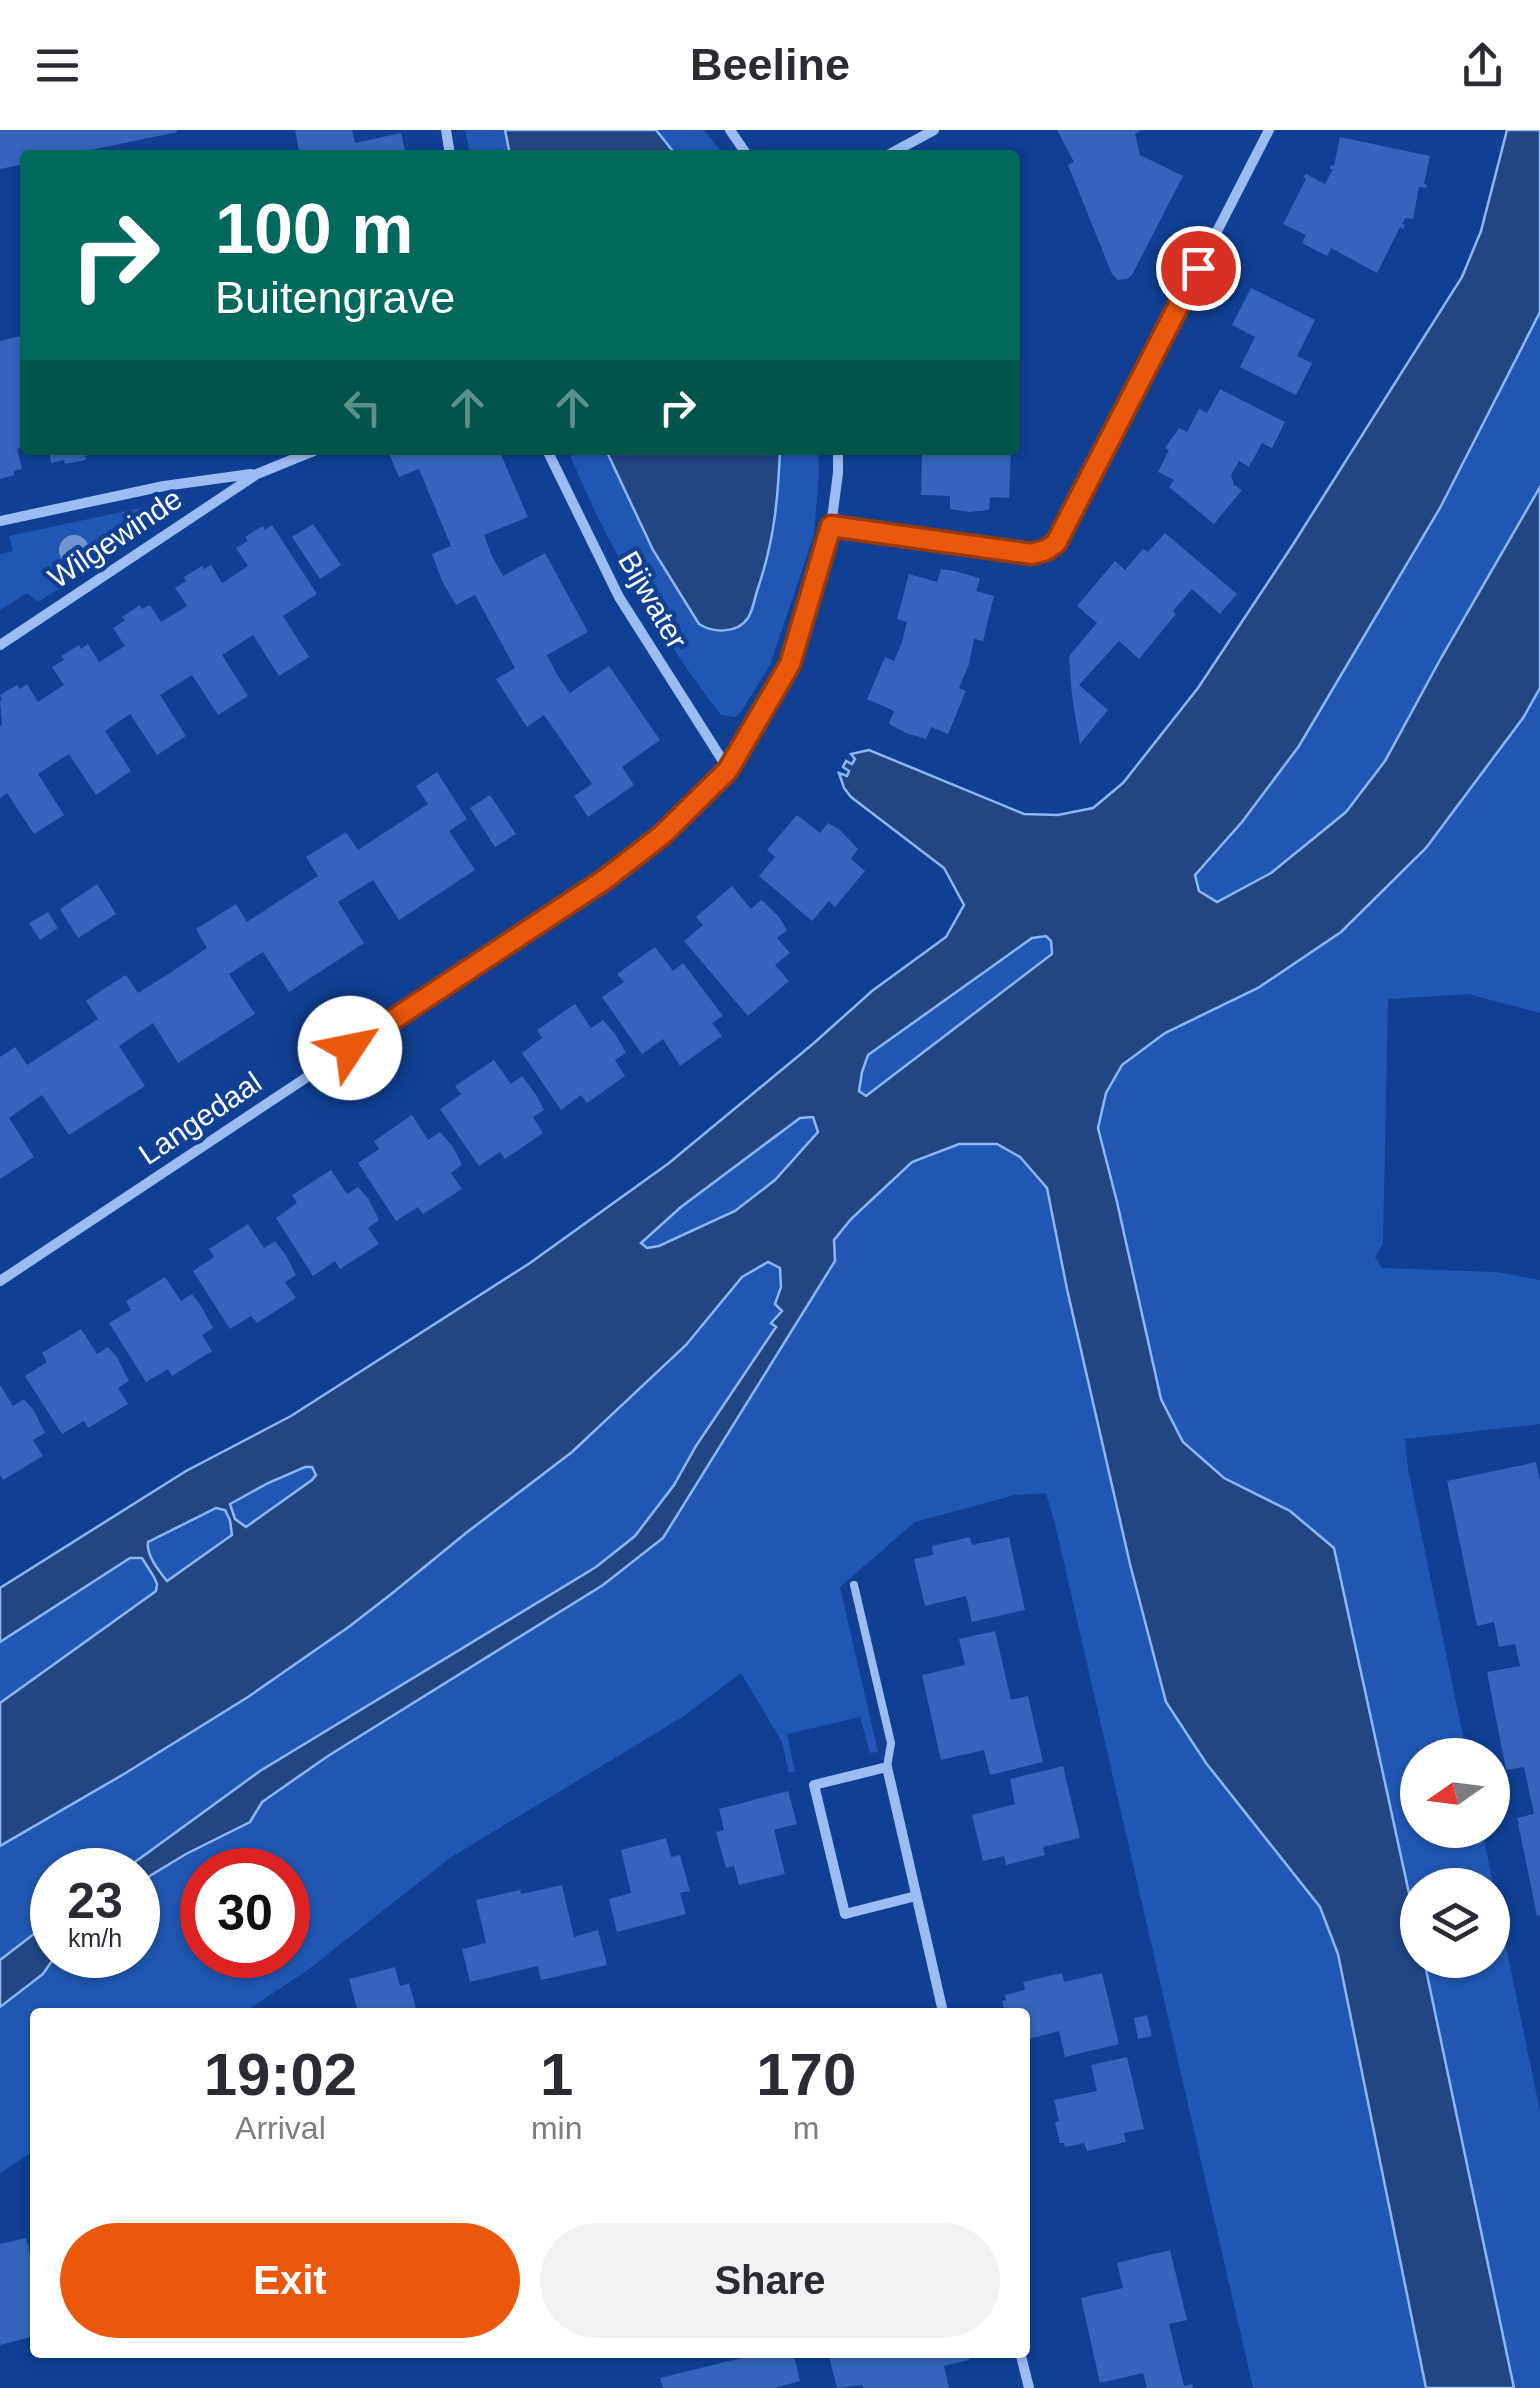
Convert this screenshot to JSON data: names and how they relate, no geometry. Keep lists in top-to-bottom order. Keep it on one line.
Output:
{"streets":{"street":["Wilgewinde","Bijwater","Langedaal"]},"crossings":[["Bijwater","Langedaal"]],"north":"left","page":{"header":"Beeline","turn":["100 m","Buitengrave"],"speed":"23 km/h","limit":"30","eta":["19:02","Arrival","1","min","170","m"],"buttons":["Exit","Share"]}}
